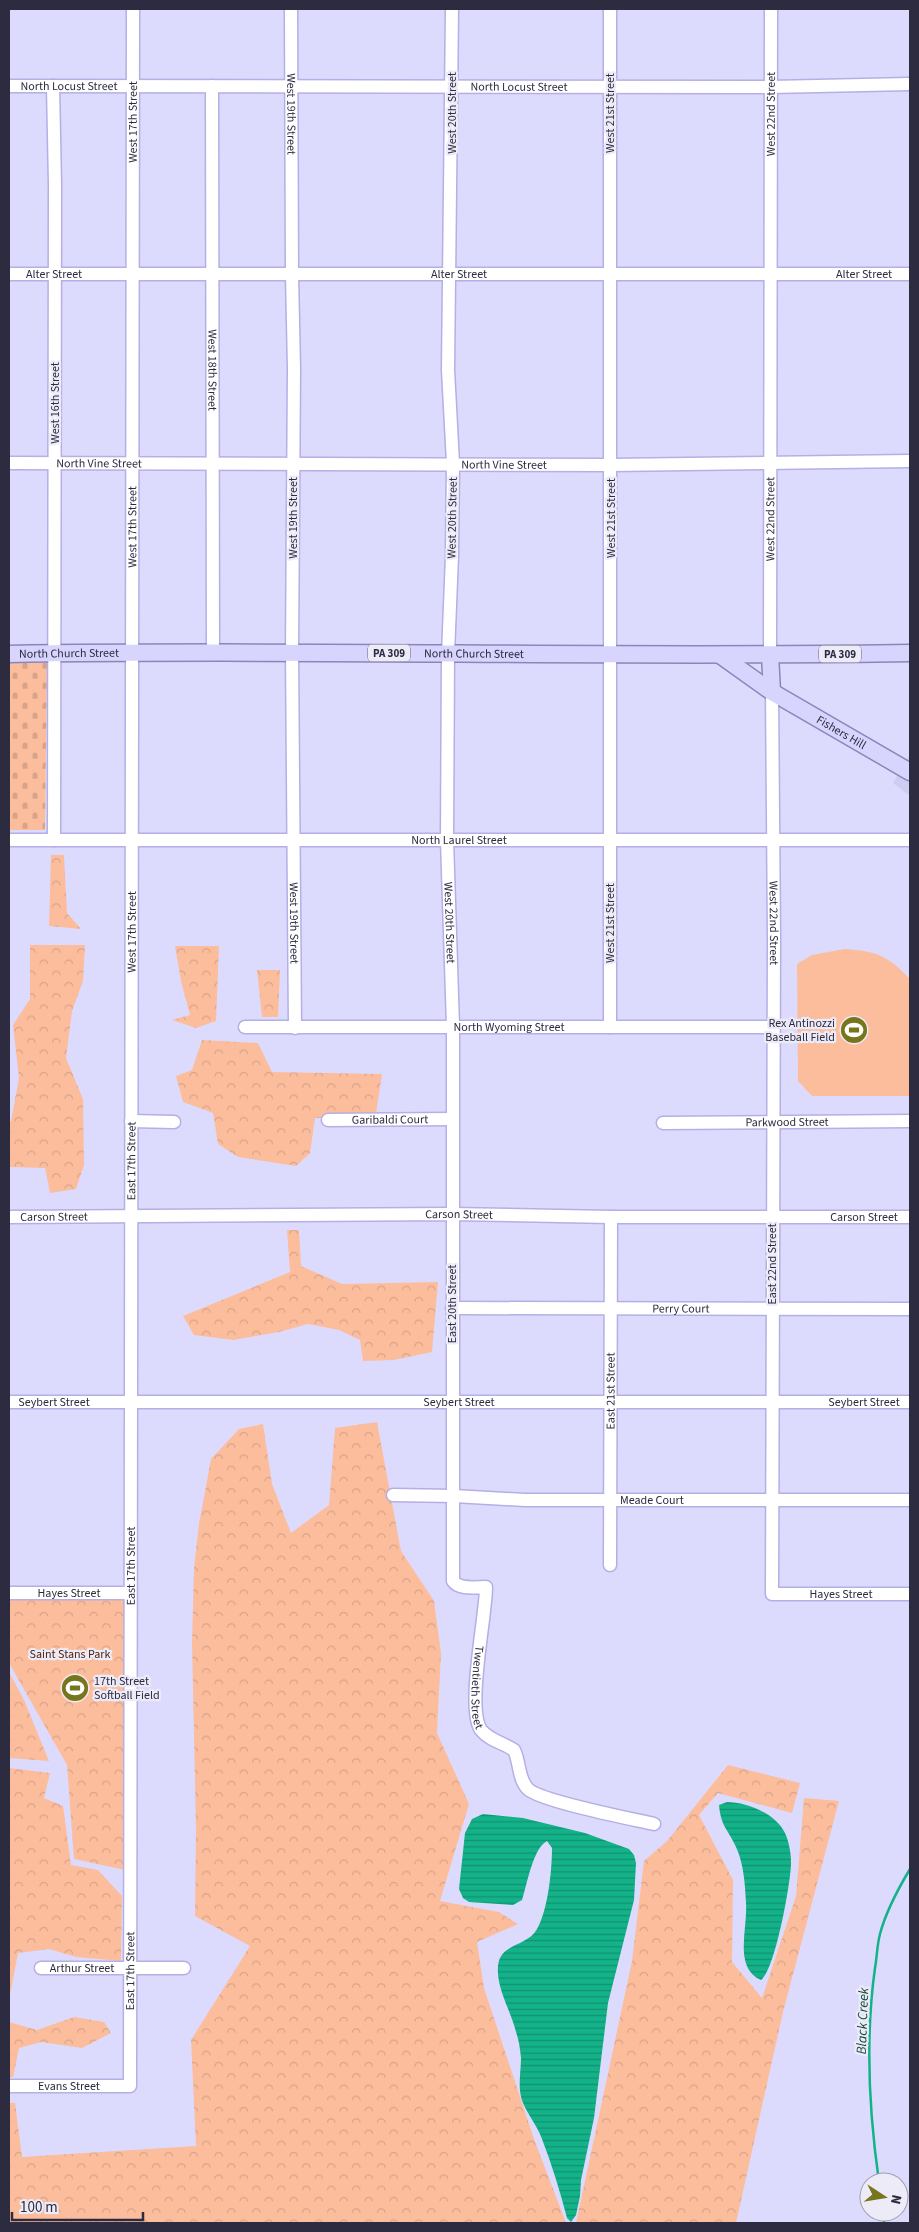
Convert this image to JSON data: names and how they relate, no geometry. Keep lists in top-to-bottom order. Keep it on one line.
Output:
{"streets":{"main road":["West 22nd Street","PA 309","North Church Street","Fishers Hill"],"street":["North Locust Street","West 19th Street","West 20th Street","West 21st Street","West 17th Street","Alter Street","West 18th Street","West 16th Street","North Vine Street","North Laurel Street","North Wyoming Street","Garibaldi Court","Parkwood Street","East 17th Street","Carson Street","East 22nd Street","East 20th Street","Perry Court","East 21st Street","Seybert Street","Meade Court","Hayes Street","Twentieth Street","Arthur Street","Evans Street"]},"crossings":[["North Locust Street","West 19th Street"],["North Locust Street","West 20th Street"],["North Locust Street","West 21st Street"],["North Locust Street","West 22nd Street"],["North Locust Street","West 17th Street"],["North Locust Street","West 18th Street"],["North Locust Street","West 16th Street"],["West 19th Street","Alter Street"],["West 19th Street","North Vine Street"],["West 19th Street","North Church Street"],["West 19th Street","North Laurel Street"],["West 19th Street","North Wyoming Street"],["West 20th Street","Alter Street"],["West 20th Street","North Vine Street"],["West 20th Street","North Church Street"],["West 20th Street","North Laurel Street"],["West 20th Street","North Wyoming Street"],["West 20th Street","East 20th Street"],["West 21st Street","Alter Street"],["West 21st Street","North Vine Street"],["West 21st Street","North Church Street"],["West 21st Street","North Laurel Street"],["West 21st Street","North Wyoming Street"],["West 22nd Street","Alter Street"],["West 22nd Street","North Vine Street"],["West 22nd Street","North Church Street"],["West 22nd Street","Fishers Hill"],["West 22nd Street","North Laurel Street"],["West 22nd Street","North Wyoming Street"],["West 22nd Street","East 22nd Street"],["West 17th Street","Alter Street"],["West 17th Street","North Vine Street"],["West 17th Street","North Church Street"],["West 17th Street","North Laurel Street"],["West 17th Street","East 17th Street"],["Alter Street","West 18th Street"],["Alter Street","West 16th Street"],["West 18th Street","North Vine Street"],["West 18th Street","North Church Street"],["West 16th Street","North Vine Street"],["West 16th Street","North Church Street"],["West 16th Street","North Laurel Street"],["North Church Street","Fishers Hill"],["North Wyoming Street","East 22nd Street"],["North Wyoming Street","East 20th Street"],["Garibaldi Court","East 20th Street"],["Parkwood Street","East 22nd Street"],["East 17th Street","Carson Street"],["East 17th Street","Seybert Street"],["East 17th Street","Hayes Street"],["East 17th Street","Arthur Street"],["East 17th Street","Evans Street"],["Carson Street","East 22nd Street"],["Carson Street","East 20th Street"],["Carson Street","East 21st Street"],["East 22nd Street","Perry Court"],["East 22nd Street","Seybert Street"],["East 22nd Street","Meade Court"],["East 22nd Street","Hayes Street"],["East 20th Street","Perry Court"],["East 20th Street","Seybert Street"],["East 20th Street","Meade Court"],["East 20th Street","Twentieth Street"],["Perry Court","East 21st Street"],["East 21st Street","Seybert Street"],["East 21st Street","Meade Court"],["Meade Court","Hayes Street"]],"water":["Black Creek"],"parks":["Saint Stans Park"],"places":{"sports":["Rex Antinozzi Baseball Field","17th Street Softball Field"]},"scale_bar":"100 m","north":"right"}
